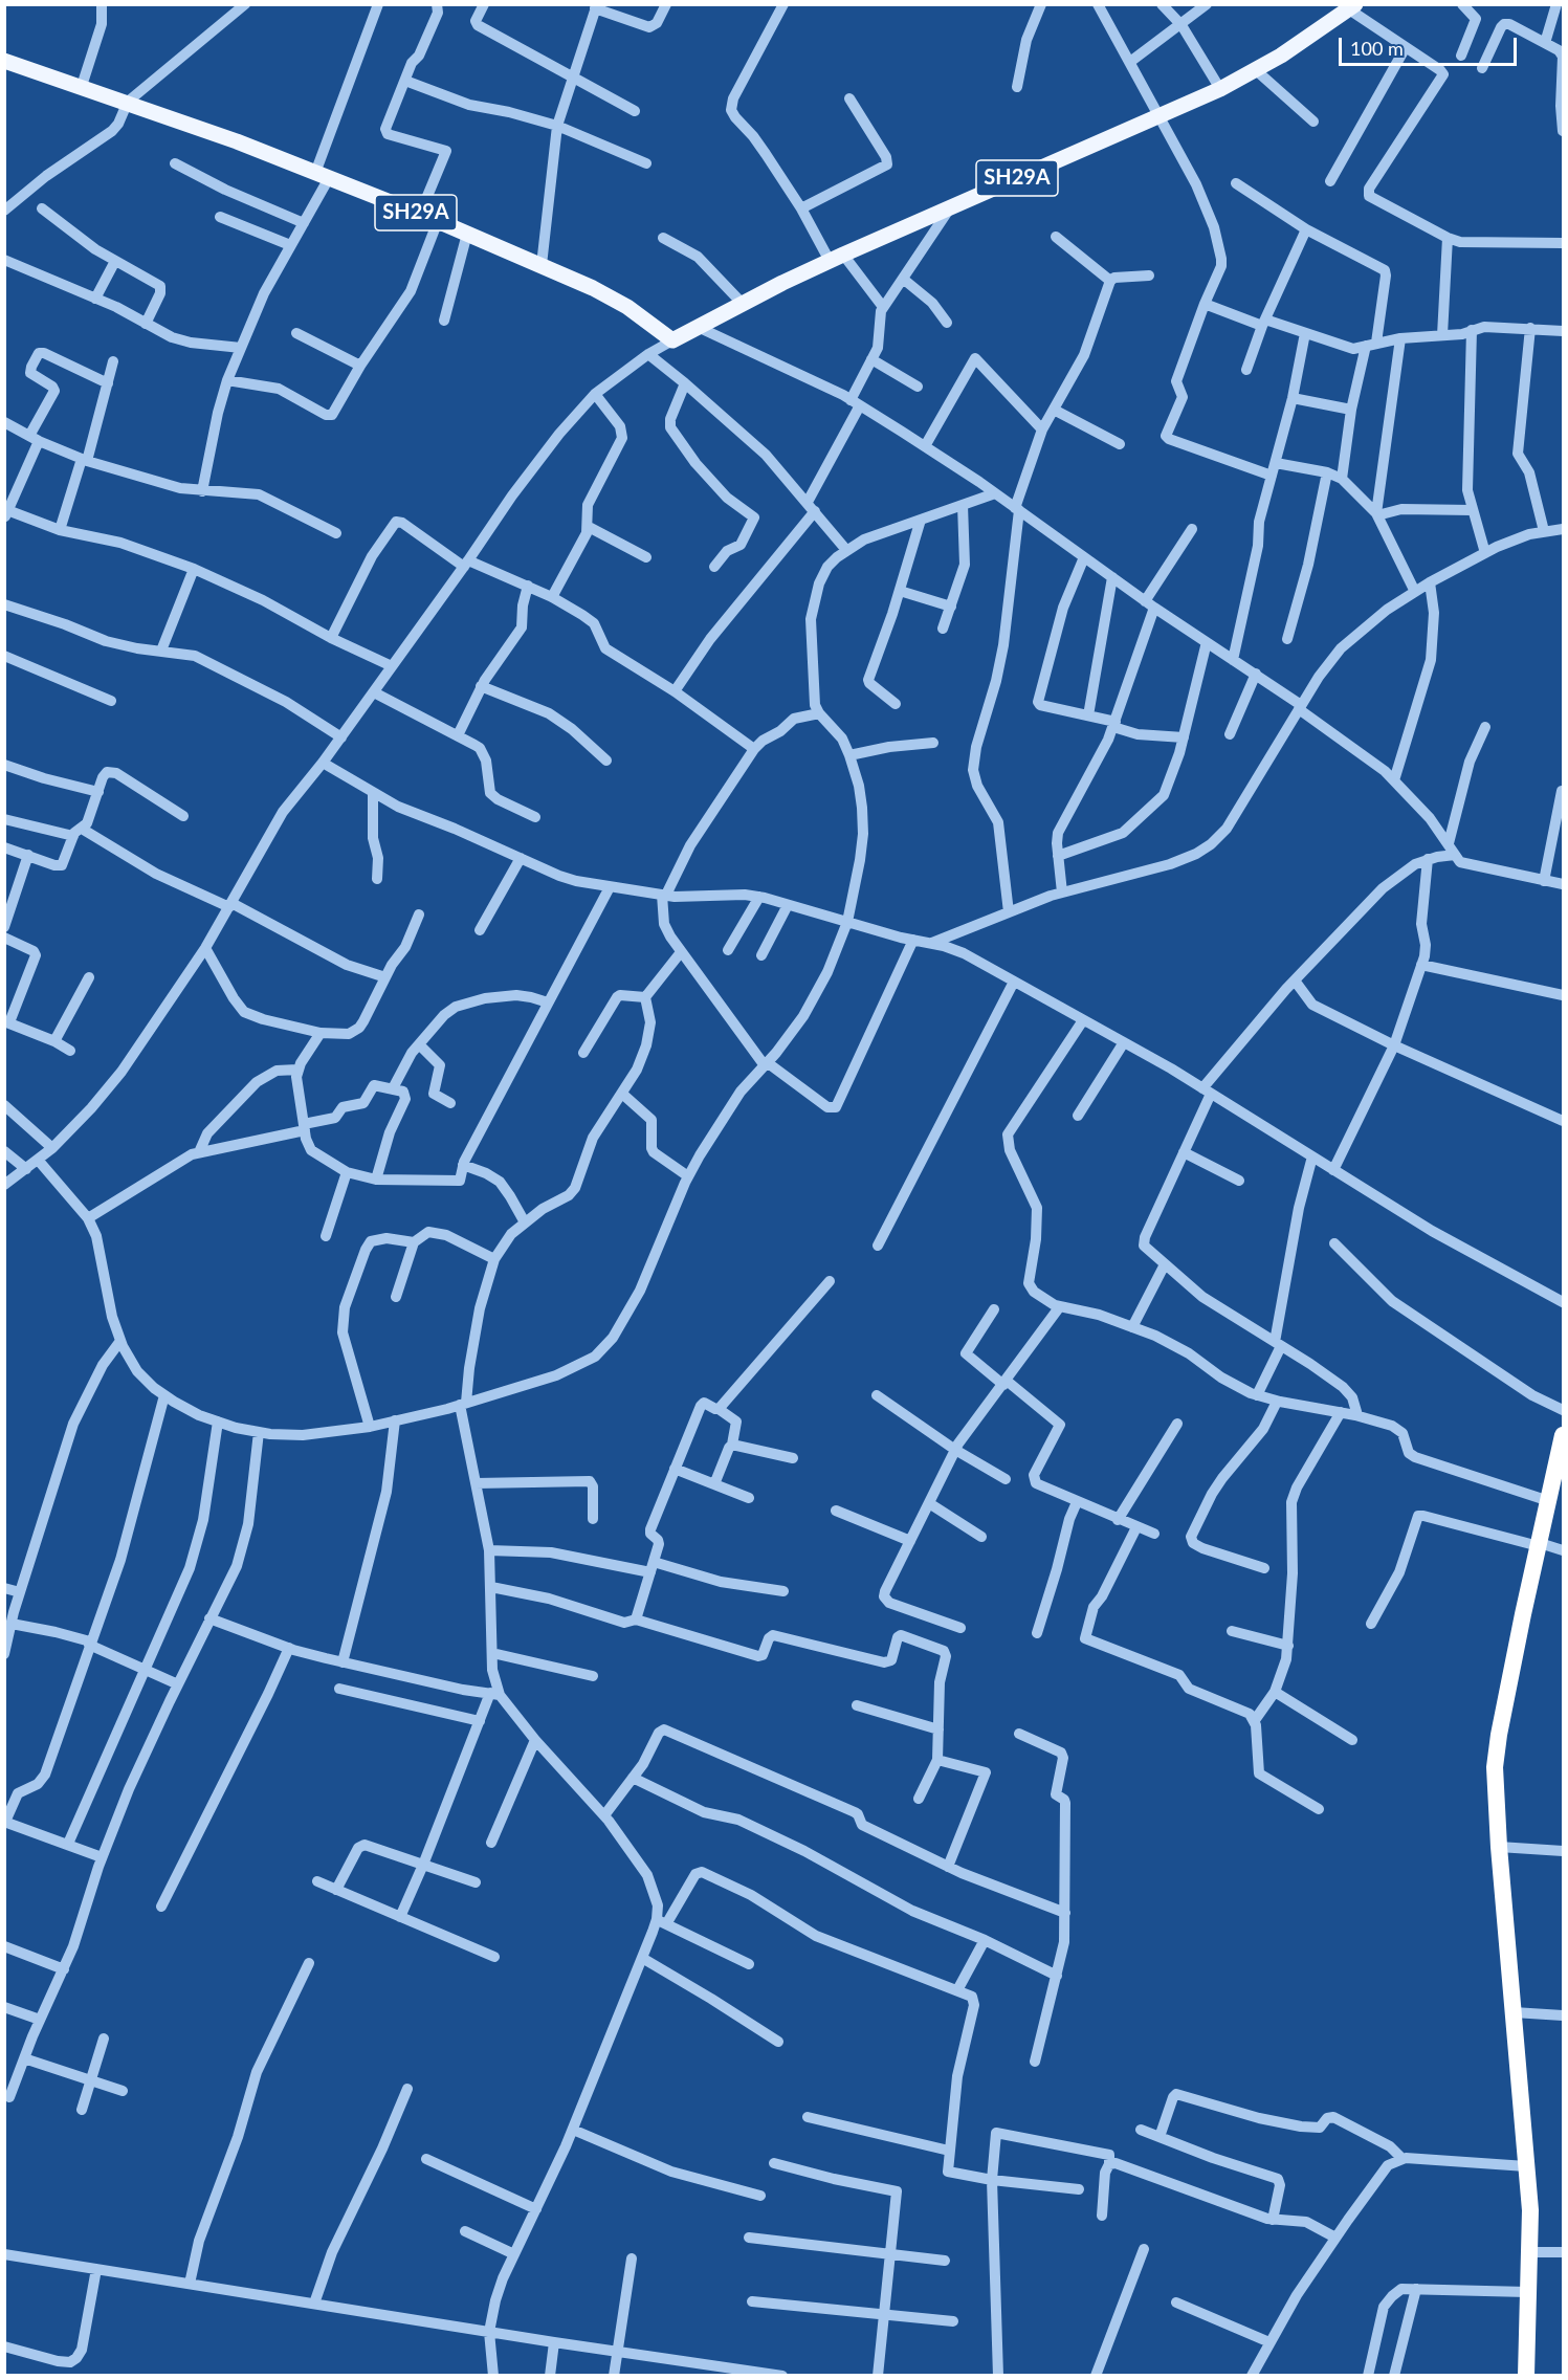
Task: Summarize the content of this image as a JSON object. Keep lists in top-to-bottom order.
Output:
{
  "streets": {
    "main road": ["SH29A"]
  },
  "scale_bar": "100 m"
}
